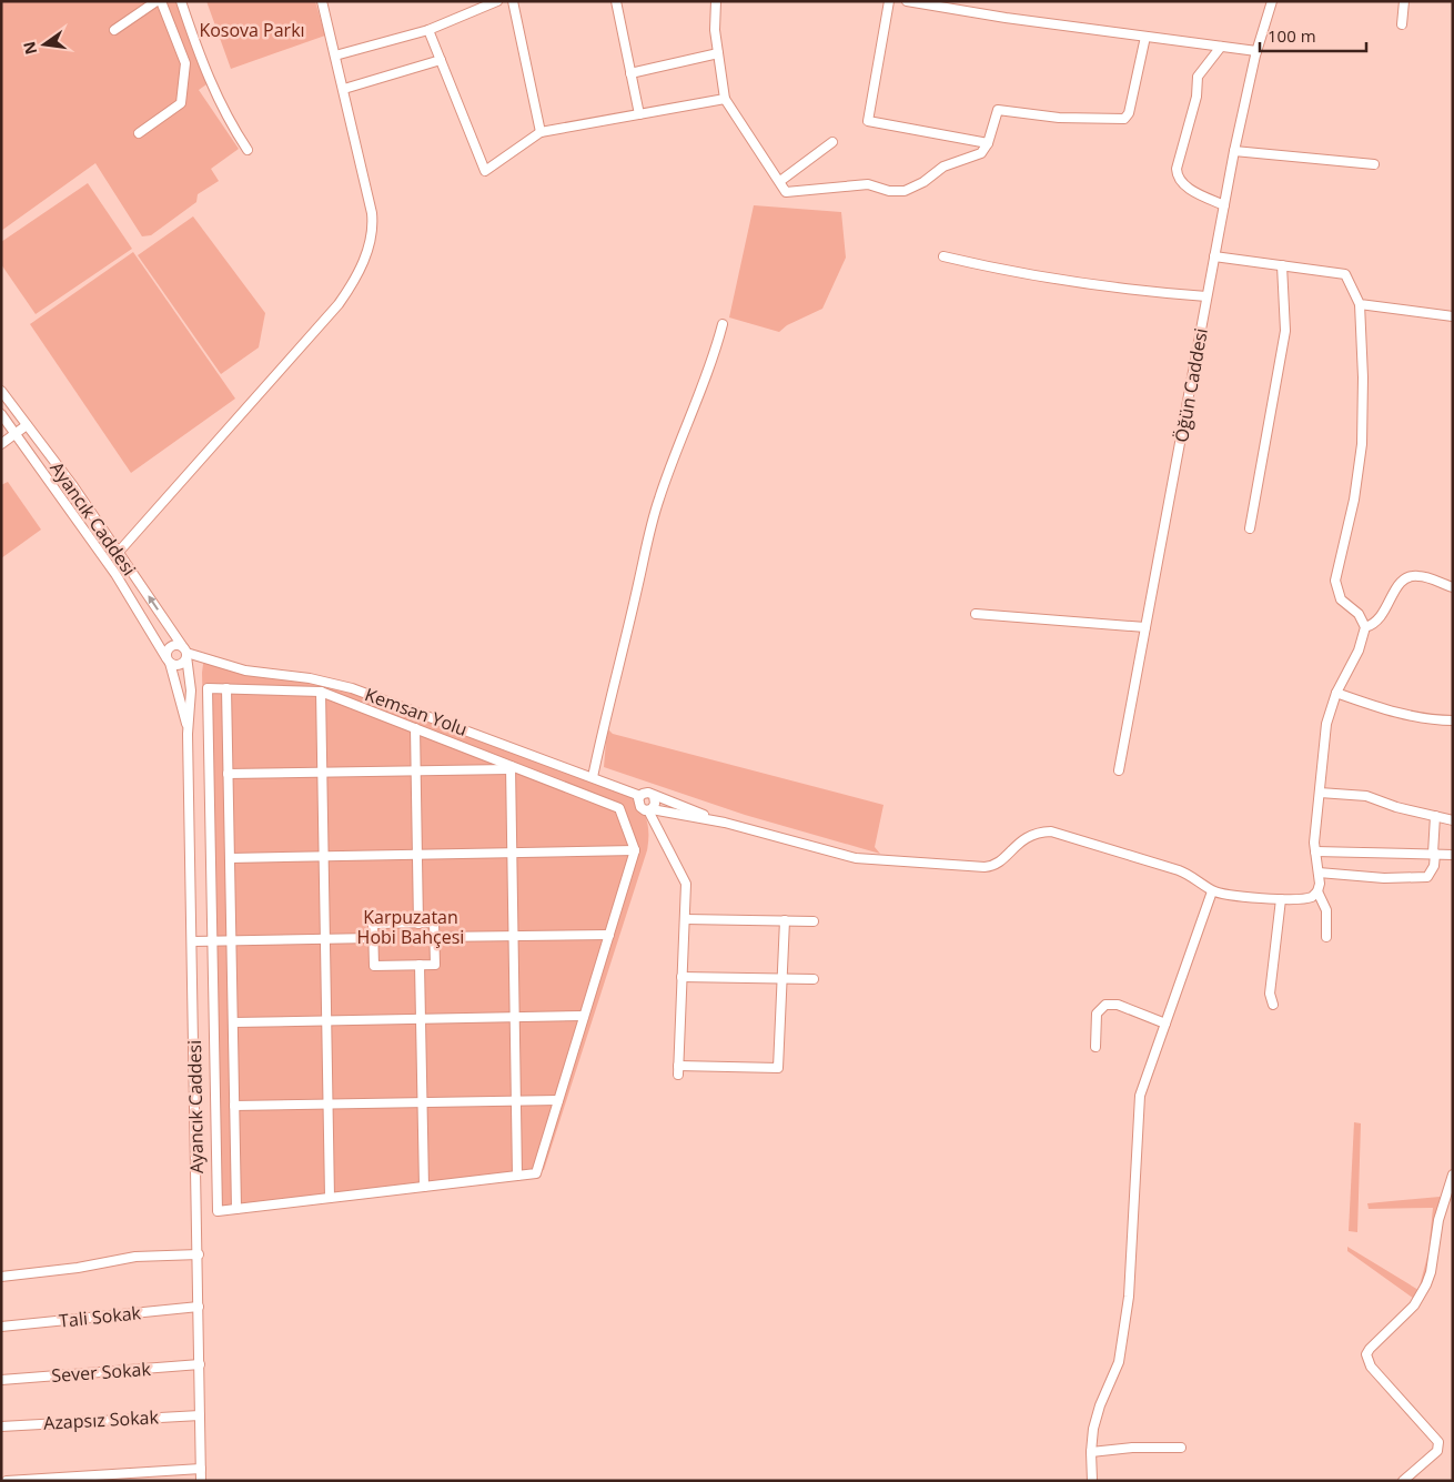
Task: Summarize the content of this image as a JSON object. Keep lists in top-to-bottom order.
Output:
{
  "streets": {
    "street": [
      "Öğün Caddesi",
      "Ayancık Caddesi",
      "Kemsan Yolu",
      "Tali Sokak",
      "Sever Sokak",
      "Azapsız Sokak"
    ]
  },
  "crossings": [
    ["Ayancık Caddesi", "Kemsan Yolu"],
    ["Ayancık Caddesi", "Tali Sokak"],
    ["Ayancık Caddesi", "Sever Sokak"],
    ["Ayancık Caddesi", "Azapsız Sokak"]
  ],
  "parks": ["Kosova Parkı", "Karpuzatan Hobi Bahçesi"],
  "scale_bar": "100 m",
  "north": "left"
}
